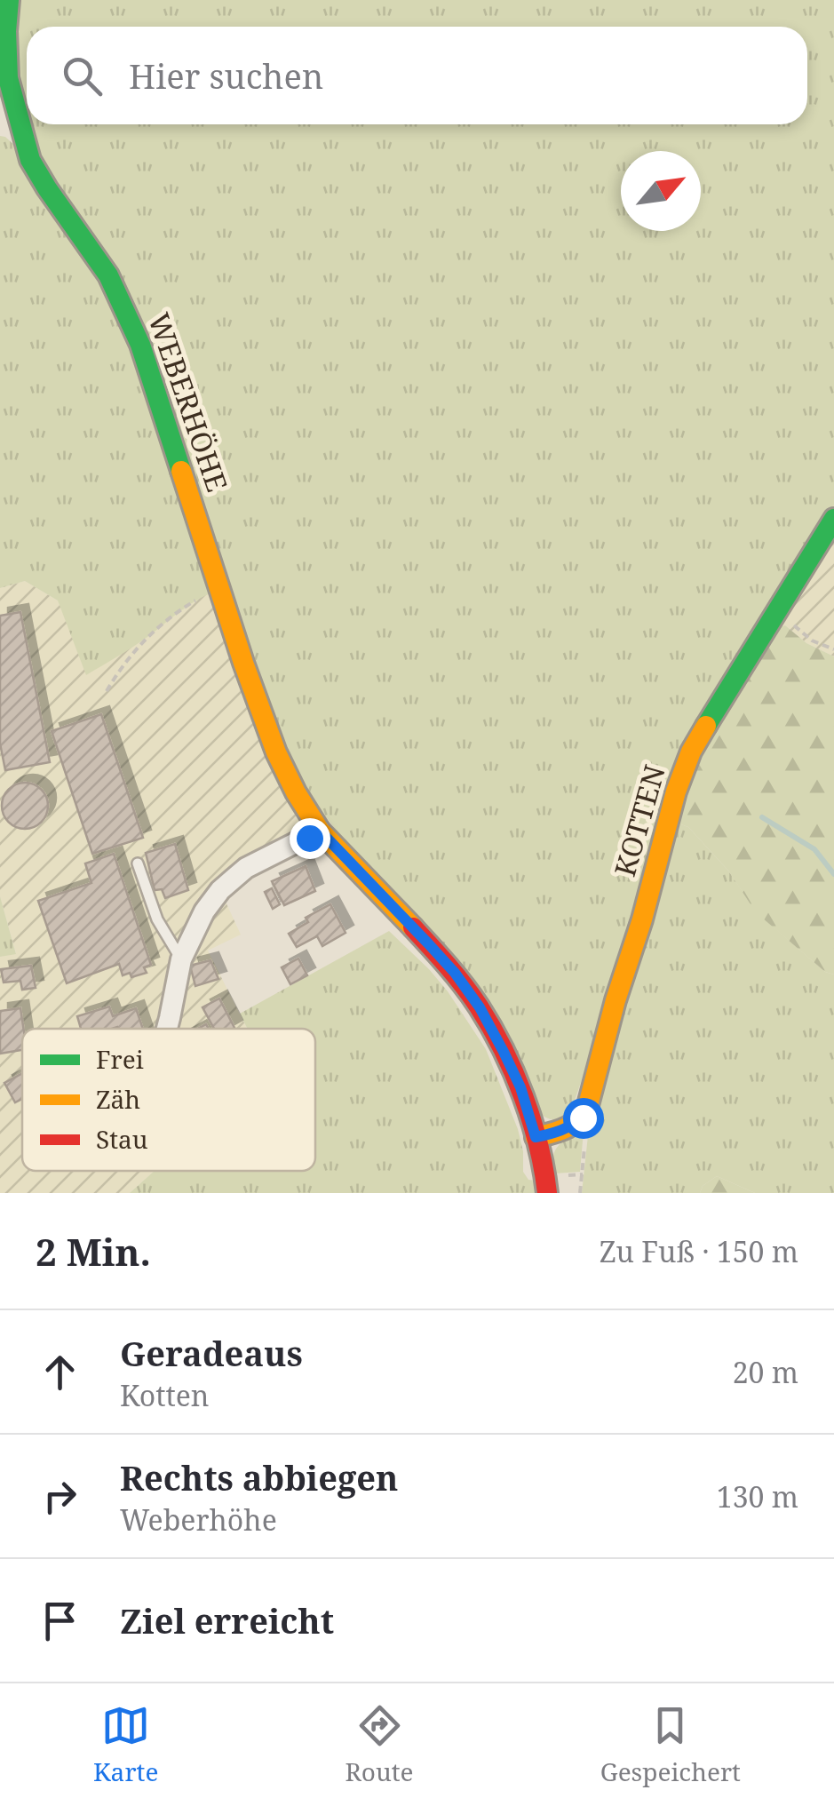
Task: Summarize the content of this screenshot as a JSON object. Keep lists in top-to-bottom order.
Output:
{
  "streets": {
    "street": ["WEBERHÖHE", "KOTTEN"]
  },
  "crossings": [
    ["WEBERHÖHE", "KOTTEN"]
  ],
  "legend": ["Frei", "Zäh", "Stau"],
  "north": "top right",
  "page": {
    "search": "Hier suchen",
    "heading": ["2 Min.", "Zu Fuß · 150 m"],
    "list": [
      ["Geradeaus", "Kotten", "20 m"],
      ["Rechts abbiegen", "Weberhöhe", "130 m"],
      "Ziel erreicht"
    ],
    "nav": ["Karte", "Route", "Gespeichert"]
  }
}
